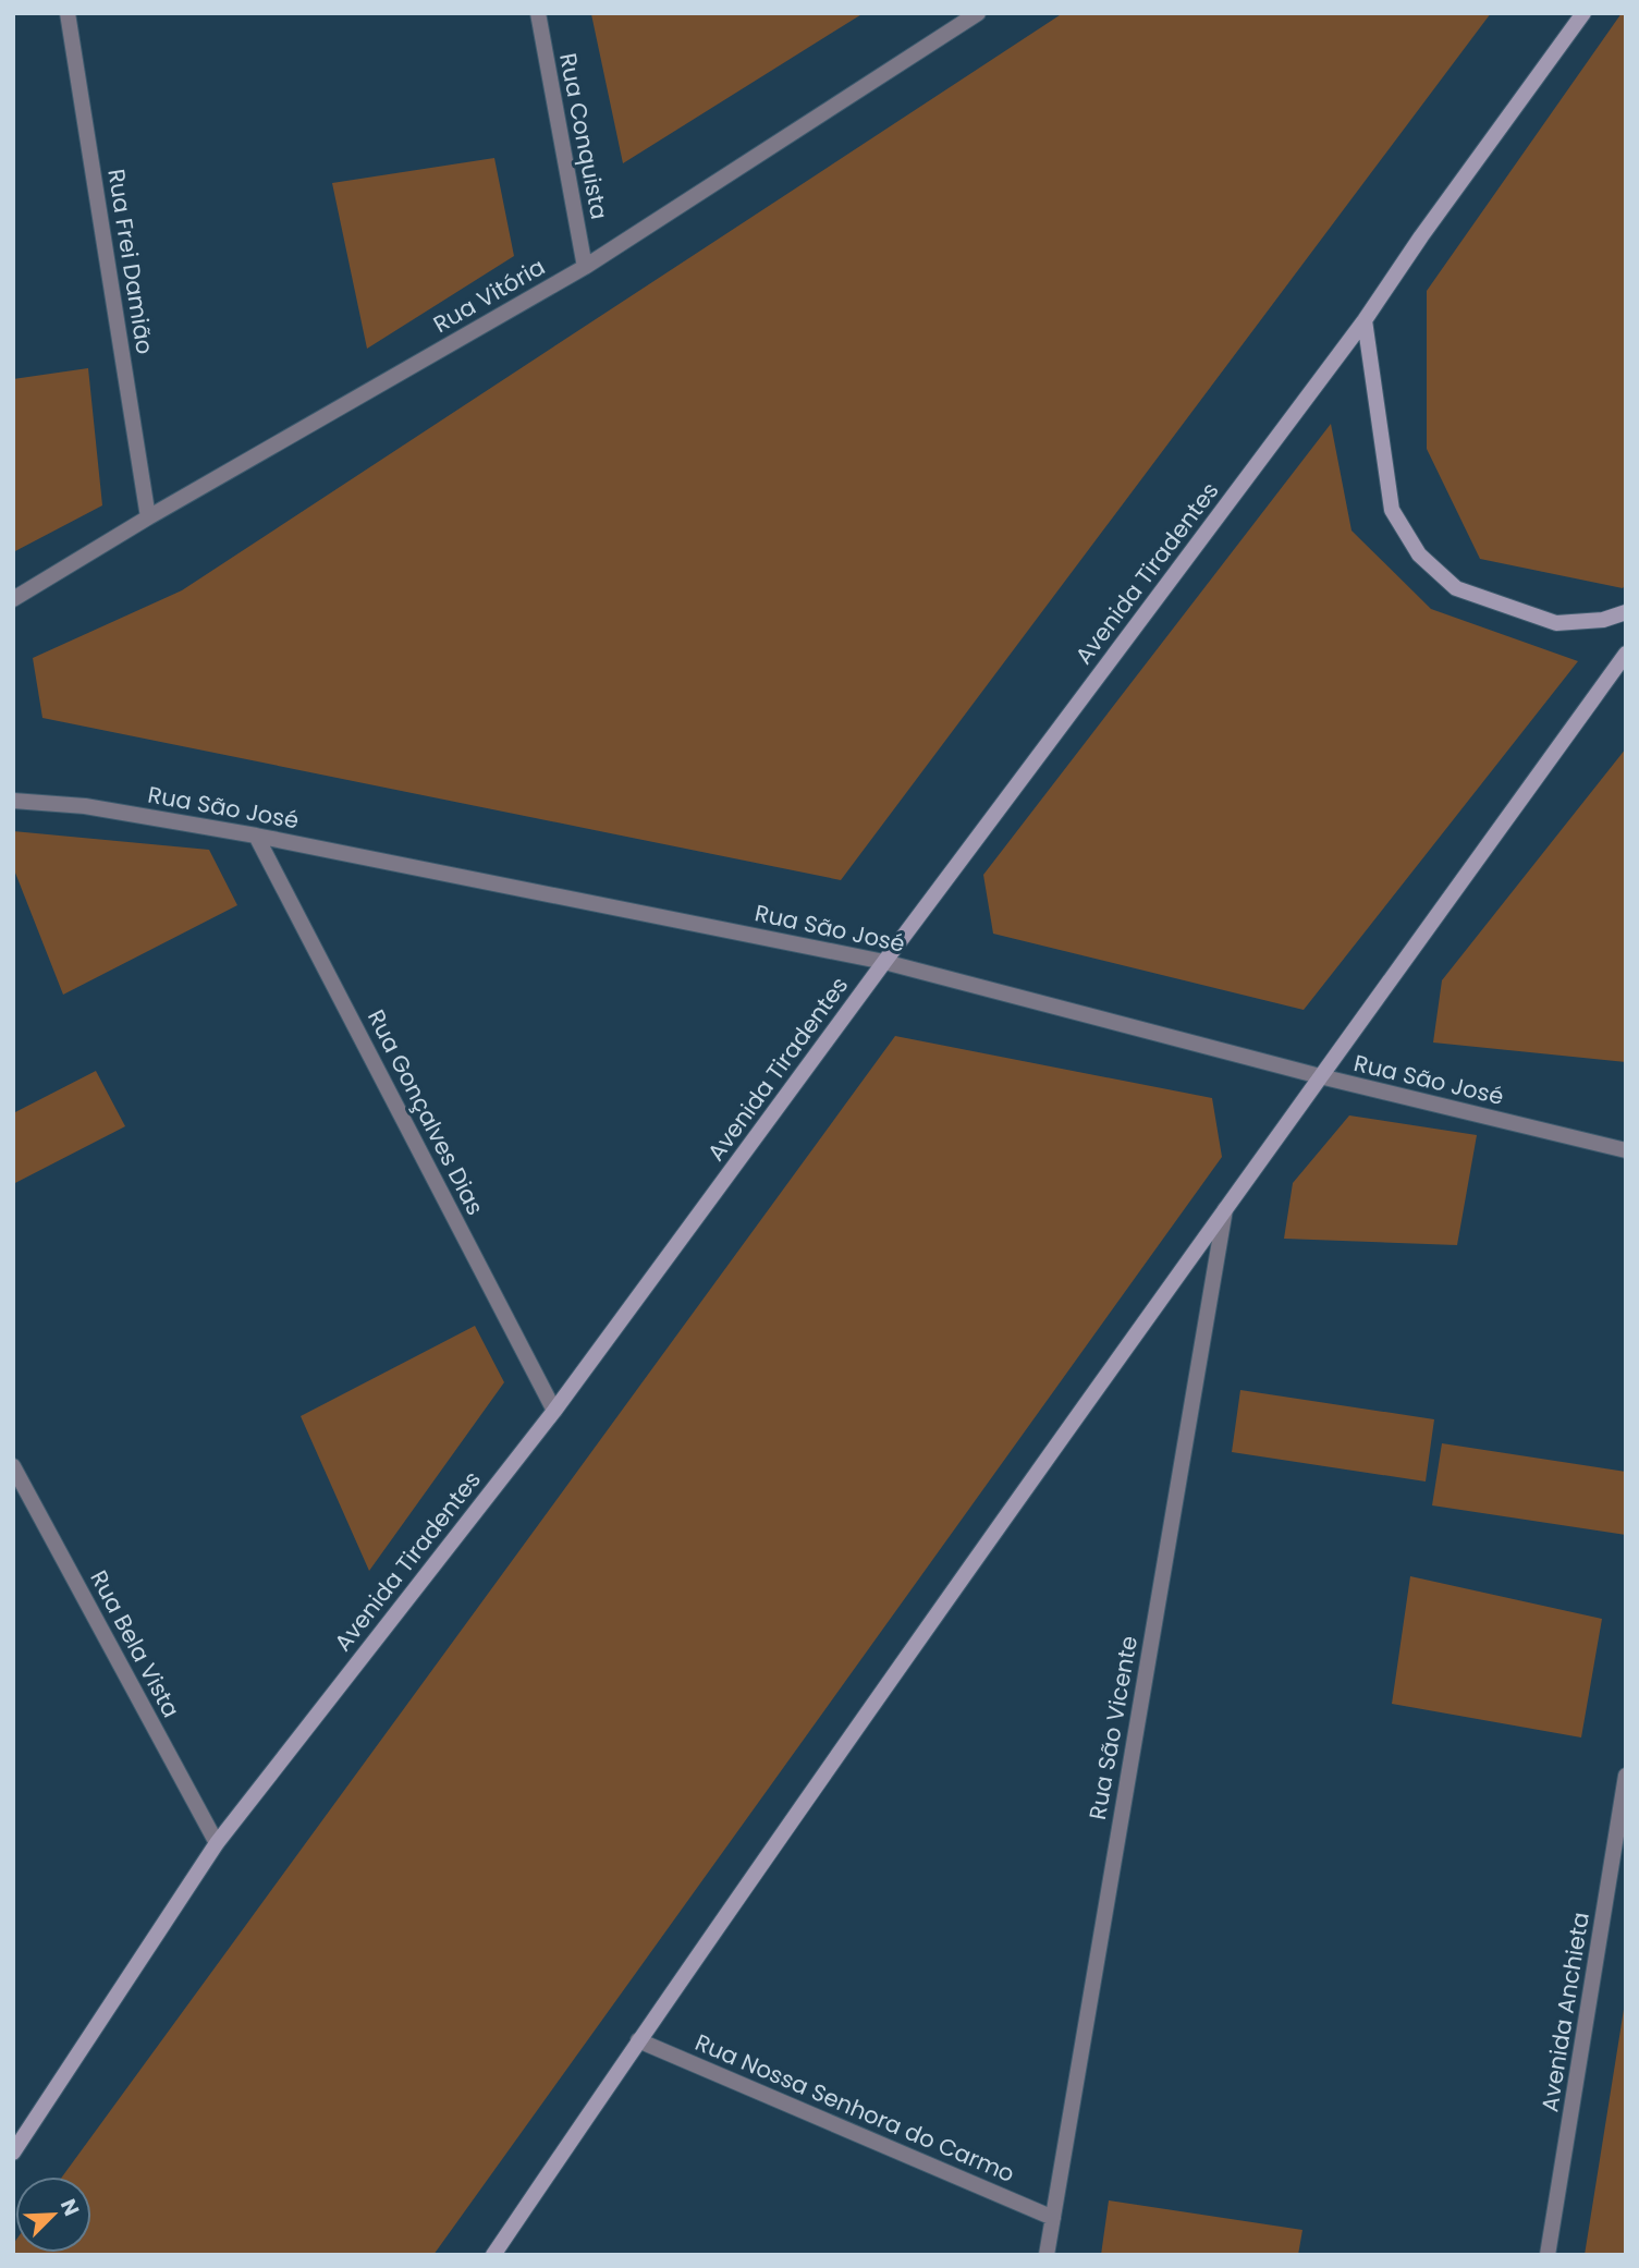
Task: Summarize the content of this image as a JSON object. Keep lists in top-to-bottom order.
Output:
{
  "streets": {
    "street": [
      "Rua Conquista",
      "Rua Frei Damião",
      "Rua Vitória",
      "Avenida Tiradentes",
      "Rua São José",
      "Rua Gonçalves Dias",
      "Rua Bela Vista",
      "Rua São Vicente",
      "Avenida Anchieta",
      "Rua Nossa Senhora do Carmo"
    ]
  },
  "crossings": [
    ["Rua Conquista", "Rua Vitória"],
    ["Rua Frei Damião", "Rua Vitória"],
    ["Avenida Tiradentes", "Rua São José"],
    ["Avenida Tiradentes", "Rua Gonçalves Dias"],
    ["Avenida Tiradentes", "Rua Bela Vista"],
    ["Rua São José", "Rua Gonçalves Dias"],
    ["Rua São Vicente", "Rua Nossa Senhora do Carmo"]
  ],
  "north": "top right"
}
